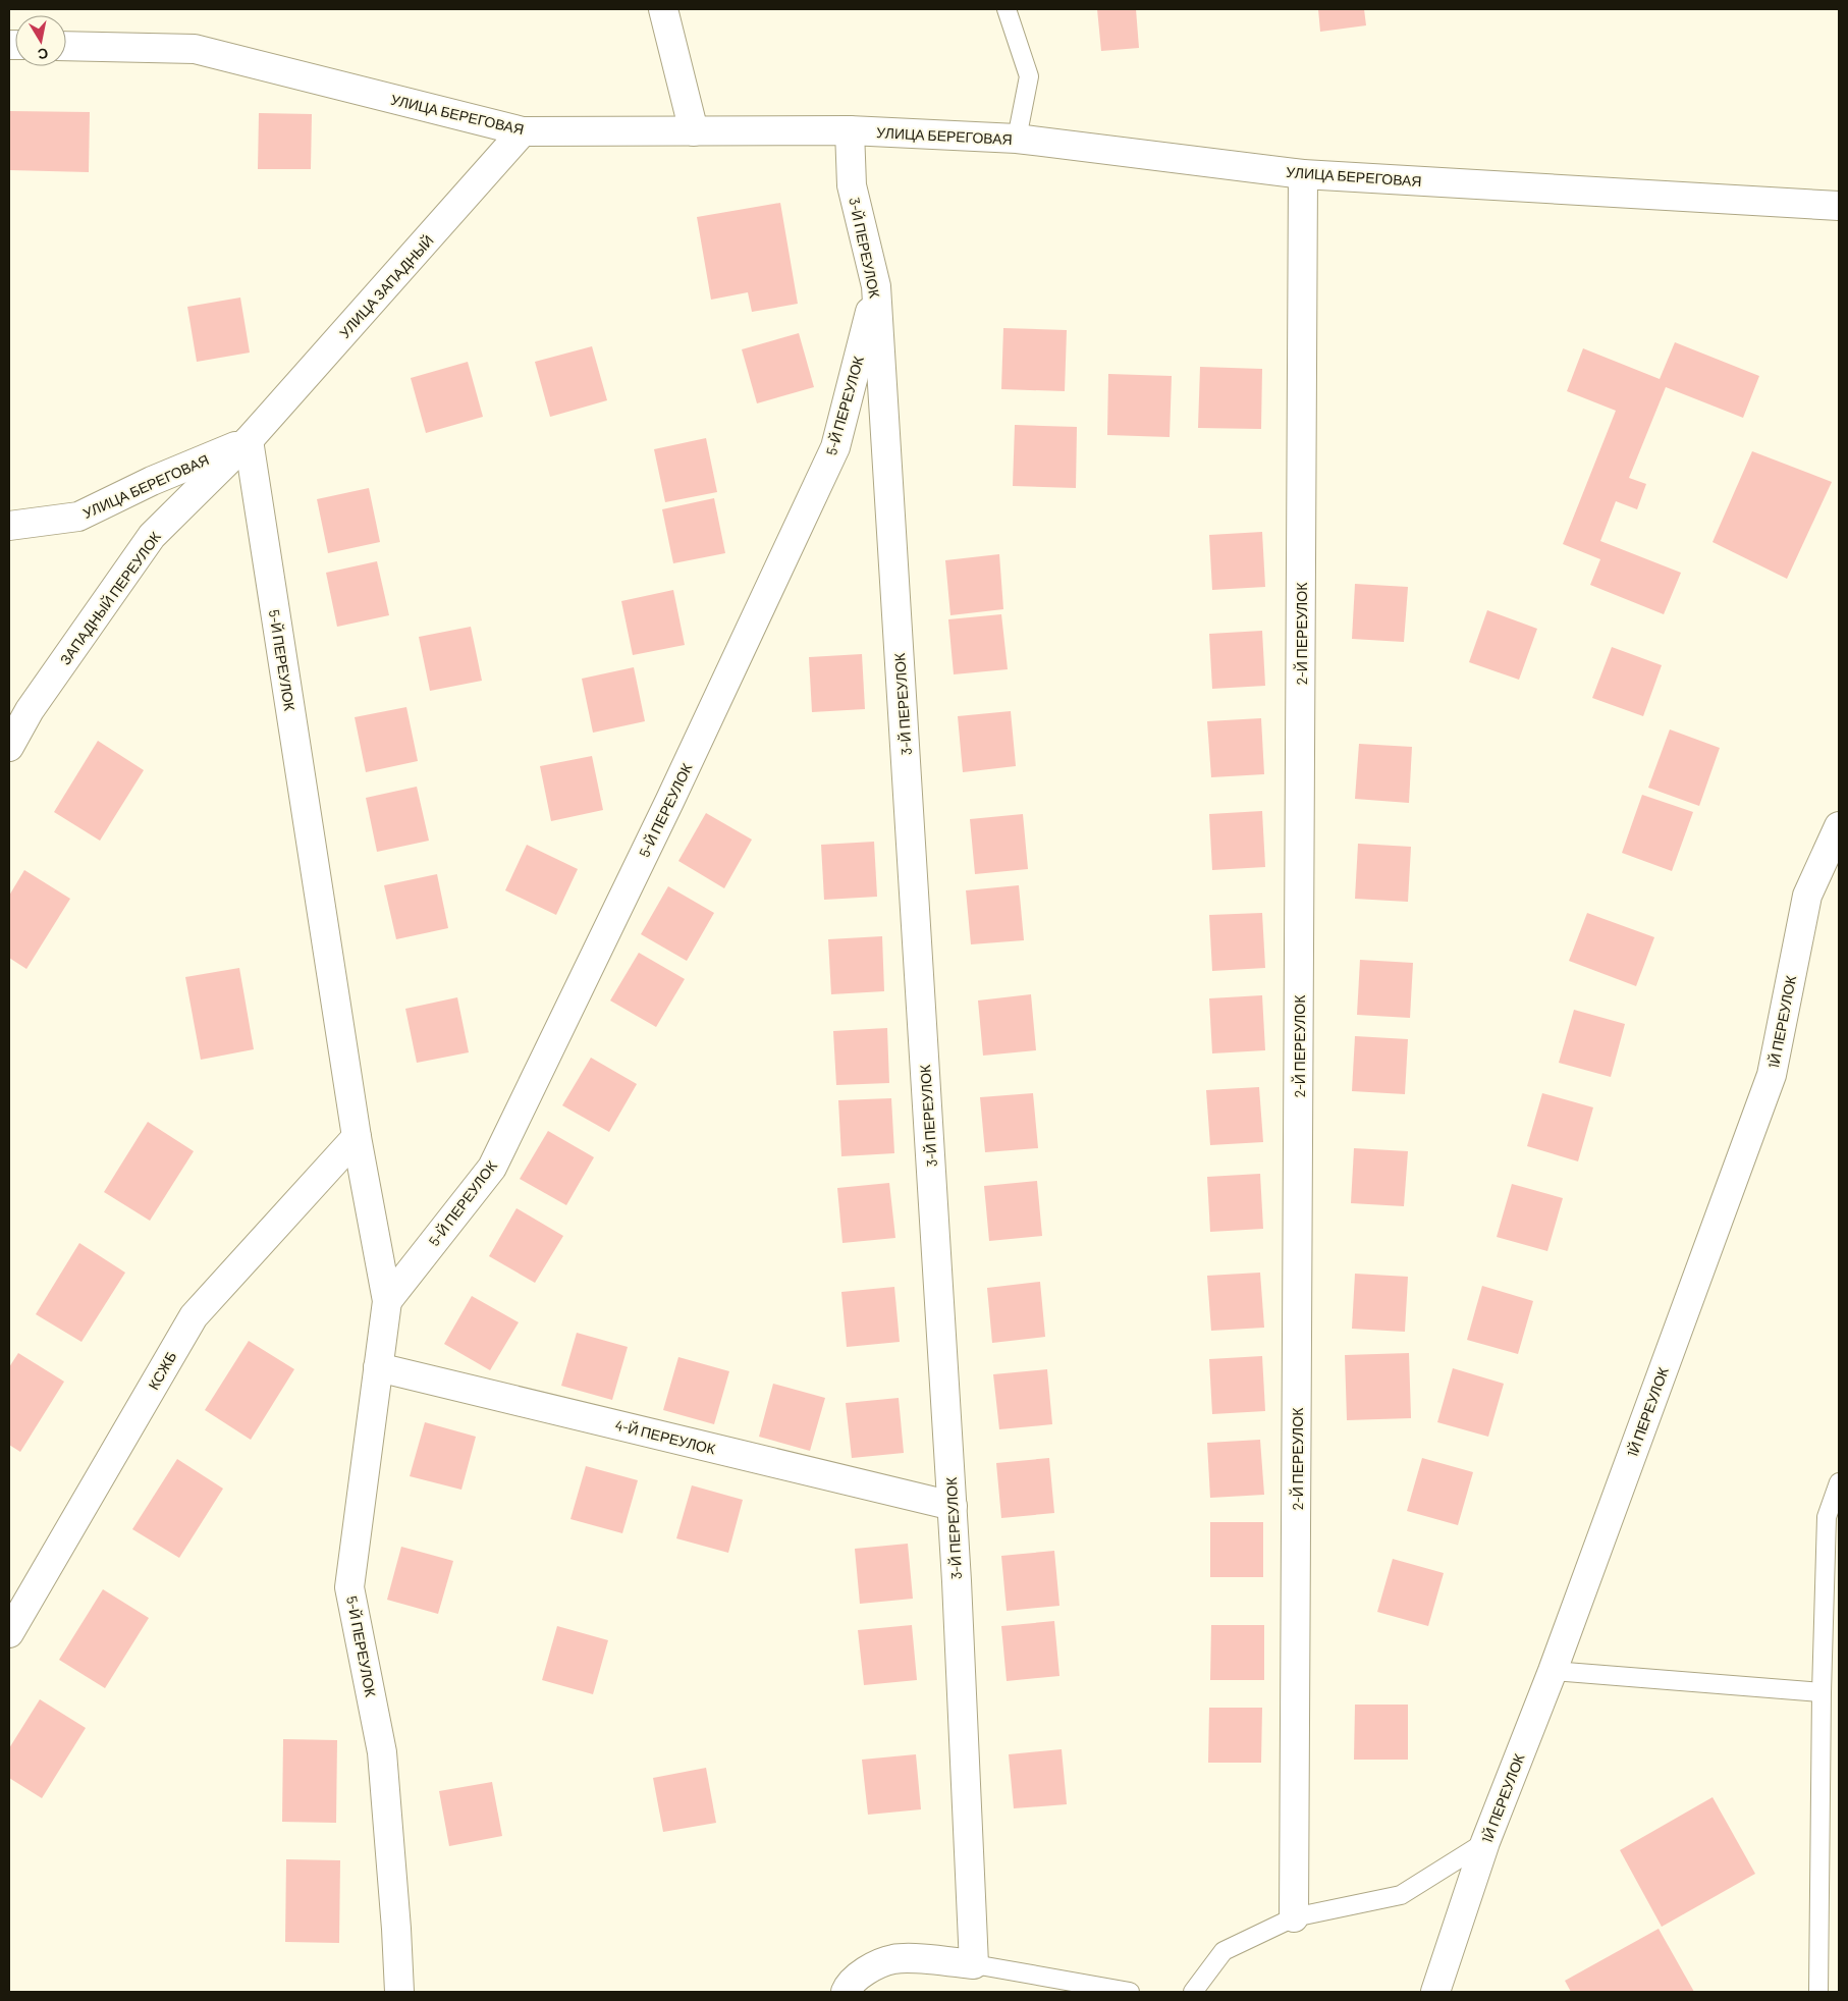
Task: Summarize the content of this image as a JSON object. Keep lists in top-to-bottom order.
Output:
{
  "streets": {
    "street": [
      "УЛИЦА БЕРЕГОВАЯ",
      "3-Й ПЕРЕУЛОК",
      "УЛИЦА ЗАПАДНЫЙ",
      "5-Й ПЕРЕУЛОК",
      "ЗАПАДНЫЙ ПЕРЕУЛОК",
      "2-Й ПЕРЕУЛОК",
      "1Й ПЕРЕУЛОК",
      "КСЖБ",
      "4-Й ПЕРЕУЛОК"
    ]
  },
  "crossings": [
    ["УЛИЦА БЕРЕГОВАЯ", "3-Й ПЕРЕУЛОК"],
    ["УЛИЦА БЕРЕГОВАЯ", "УЛИЦА ЗАПАДНЫЙ"],
    ["УЛИЦА БЕРЕГОВАЯ", "5-Й ПЕРЕУЛОК"],
    ["УЛИЦА БЕРЕГОВАЯ", "ЗАПАДНЫЙ ПЕРЕУЛОК"],
    ["УЛИЦА БЕРЕГОВАЯ", "2-Й ПЕРЕУЛОК"],
    ["3-Й ПЕРЕУЛОК", "5-Й ПЕРЕУЛОК"],
    ["3-Й ПЕРЕУЛОК", "4-Й ПЕРЕУЛОК"],
    ["УЛИЦА ЗАПАДНЫЙ", "5-Й ПЕРЕУЛОК"],
    ["УЛИЦА ЗАПАДНЫЙ", "ЗАПАДНЫЙ ПЕРЕУЛОК"],
    ["5-Й ПЕРЕУЛОК", "ЗАПАДНЫЙ ПЕРЕУЛОК"],
    ["5-Й ПЕРЕУЛОК", "КСЖБ"],
    ["5-Й ПЕРЕУЛОК", "4-Й ПЕРЕУЛОК"]
  ],
  "north": "bottom"
}
